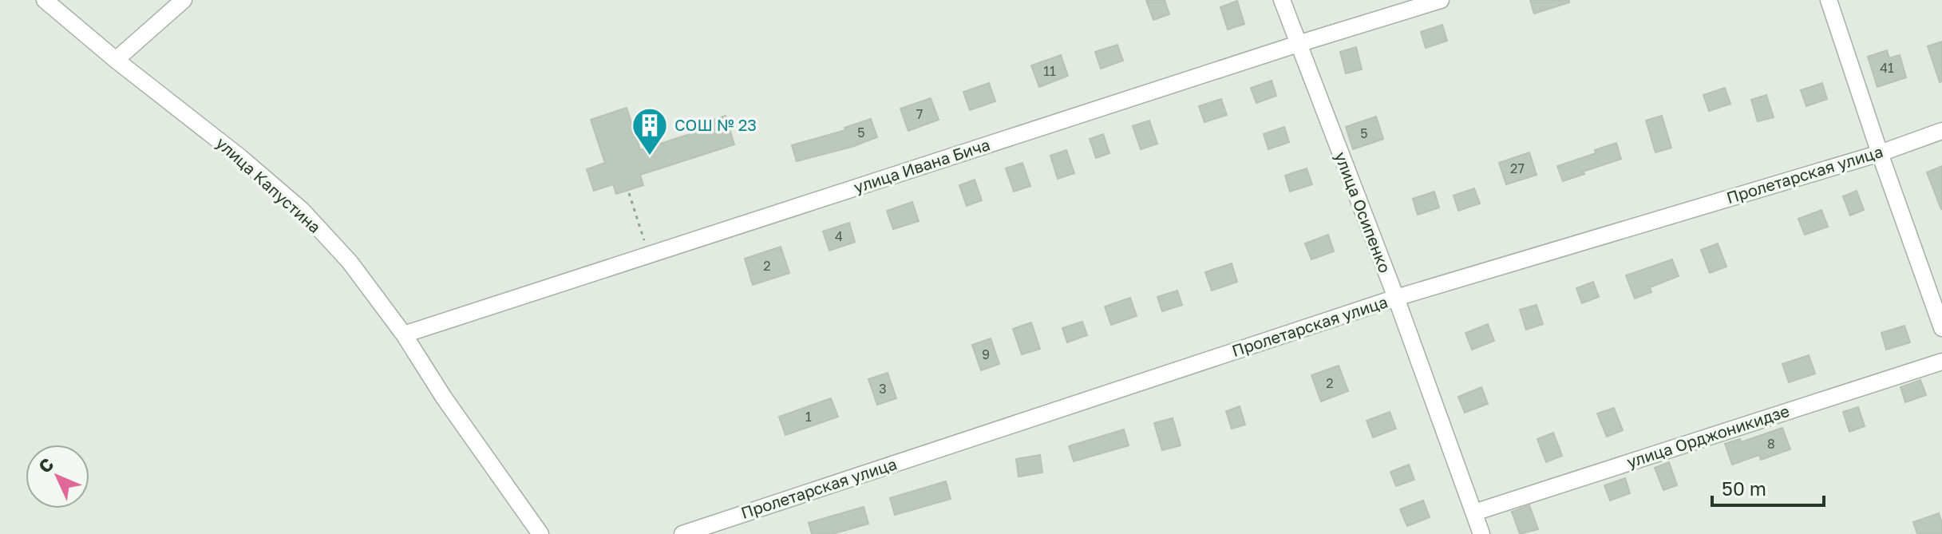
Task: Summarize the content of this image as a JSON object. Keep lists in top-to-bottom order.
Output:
{
  "streets": {
    "street": [
      "улица Ивана Бича",
      "Пролетарская улица",
      "улица Капустина",
      "улица Осипенко",
      "улица Орджоникидзе"
    ]
  },
  "crossings": [
    ["улица Ивана Бича", "улица Капустина"],
    ["улица Ивана Бича", "улица Осипенко"],
    ["Пролетарская улица", "улица Осипенко"],
    ["улица Осипенко", "улица Орджоникидзе"]
  ],
  "places": {
    "building": ["СОШ № 23"]
  },
  "house_numbers": [
    "41",
    "11",
    "7",
    "5",
    "5",
    "27",
    "4",
    "2",
    "9",
    "2",
    "3",
    "1",
    "8"
  ],
  "scale_bar": "50 m",
  "north": "top left"
}
